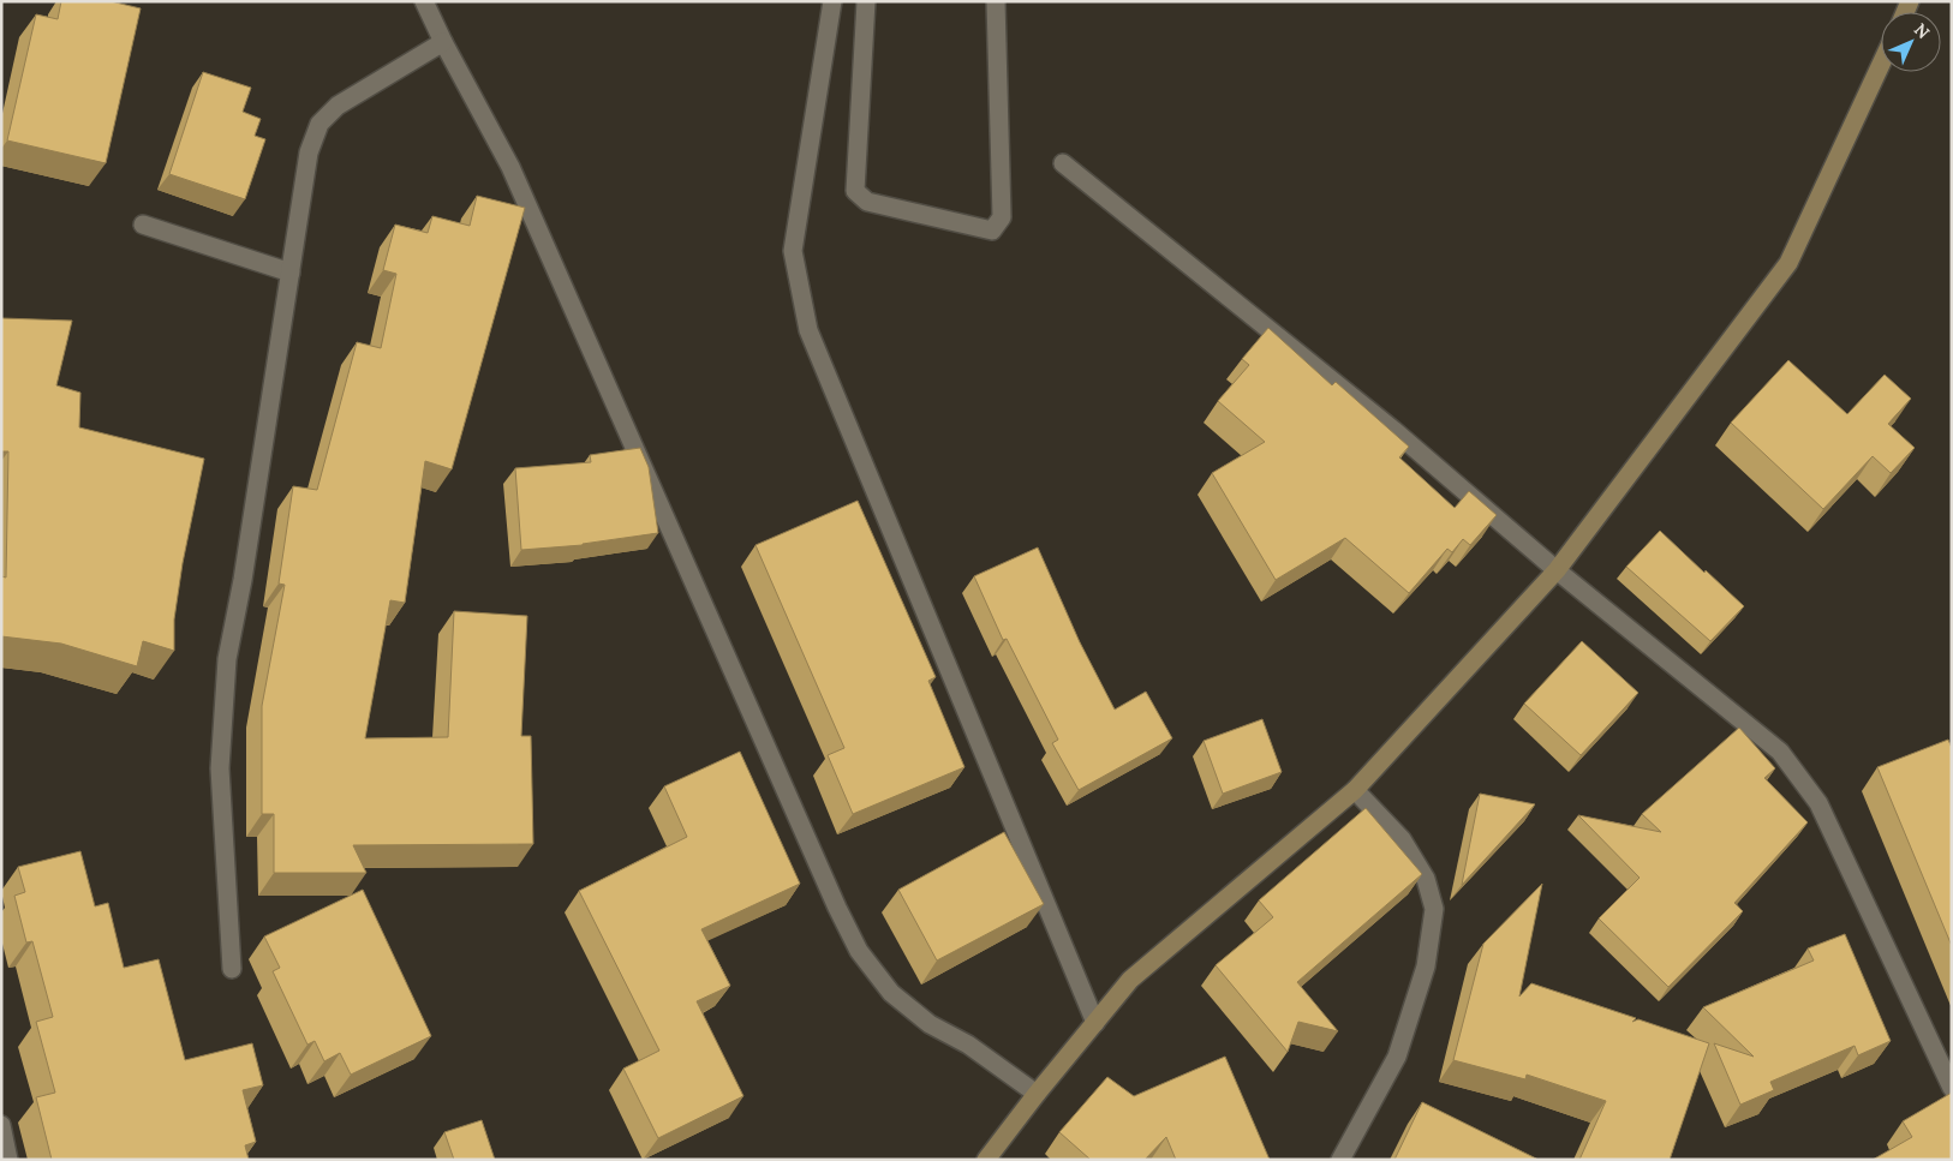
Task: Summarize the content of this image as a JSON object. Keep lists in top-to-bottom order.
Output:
{
  "north": "top right"
}
